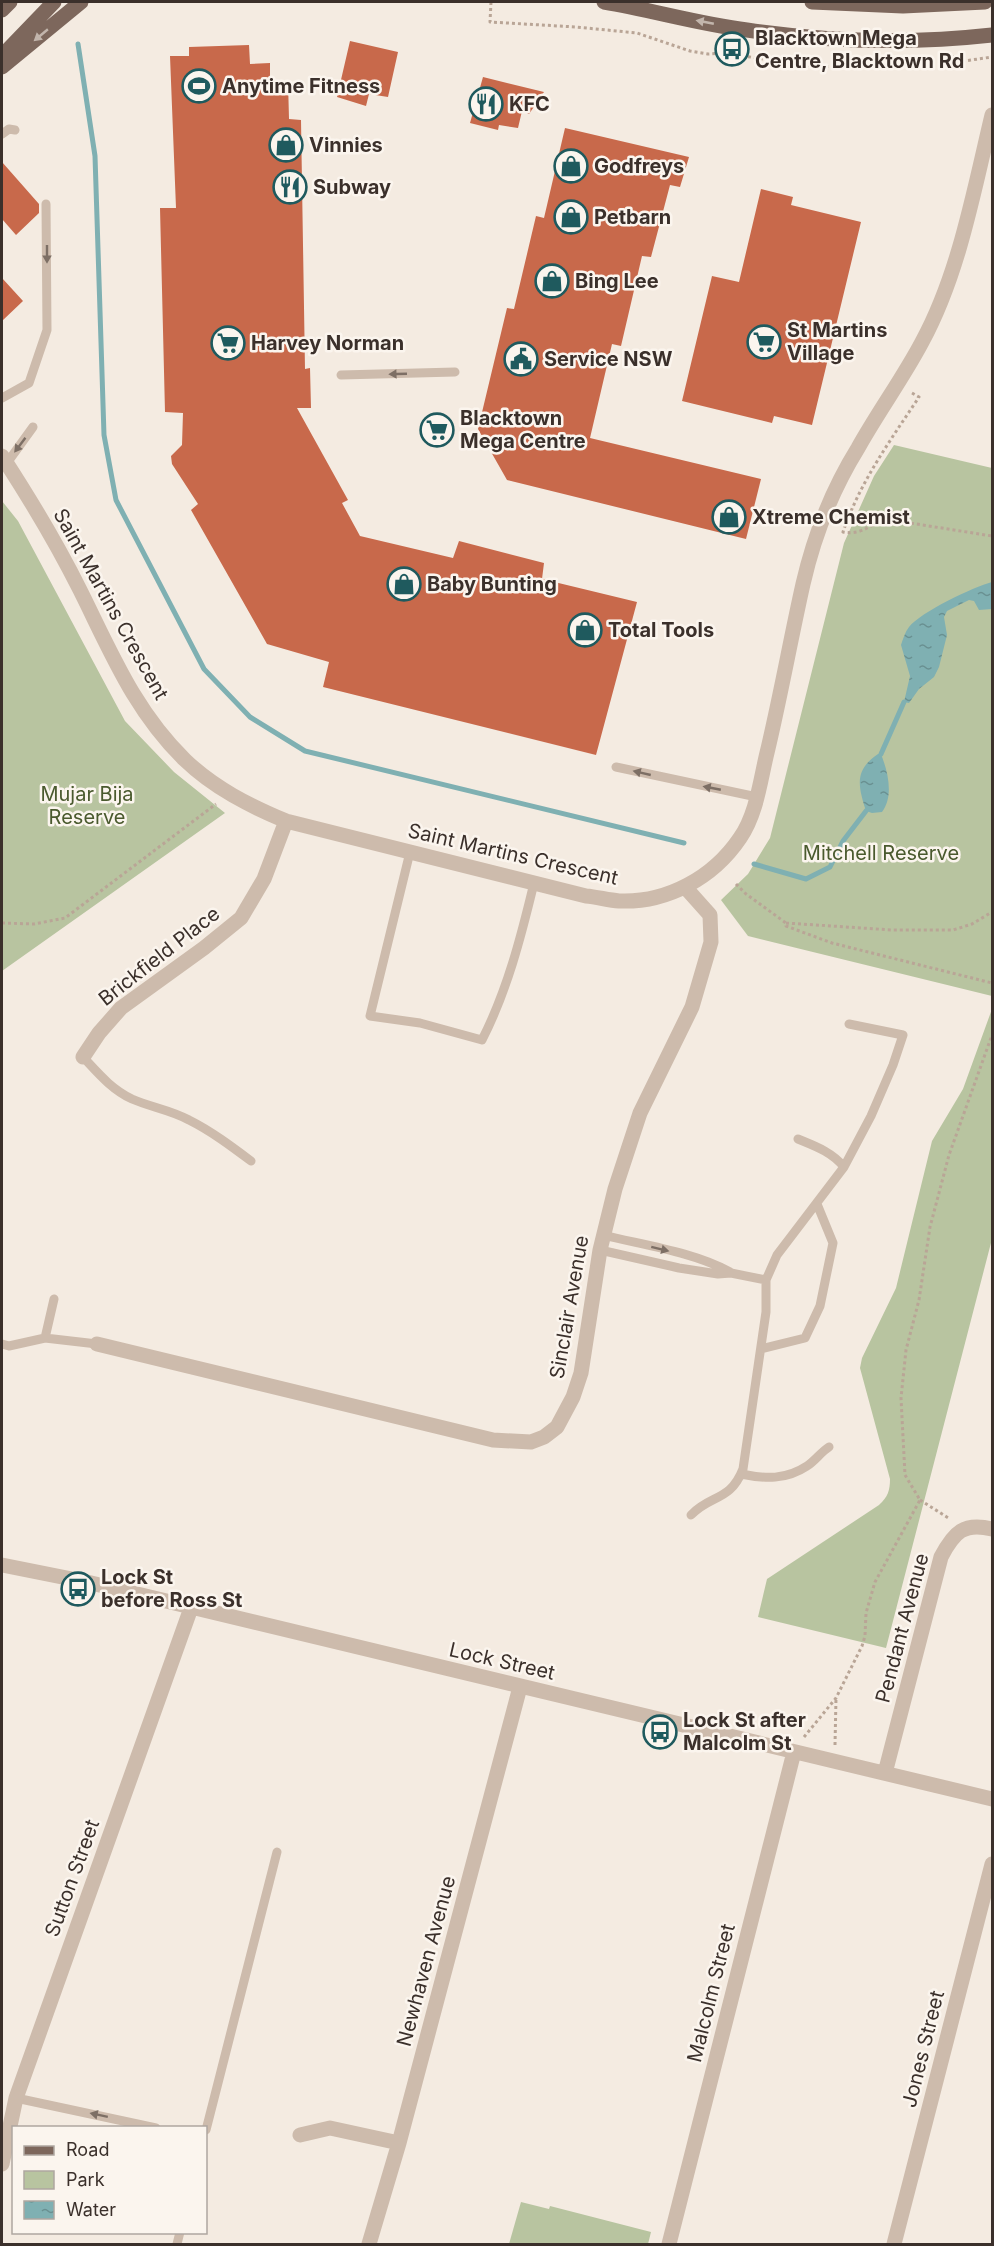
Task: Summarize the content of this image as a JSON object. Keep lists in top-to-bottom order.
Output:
{
  "streets": {
    "street": [
      "Saint Martins Crescent",
      "Brickfield Place",
      "Sinclair Avenue",
      "Pendant Avenue",
      "Lock Street",
      "Sutton Street",
      "Newhaven Avenue",
      "Malcolm Street",
      "Jones Street"
    ]
  },
  "crossings": [
    ["Saint Martins Crescent", "Brickfield Place"],
    ["Saint Martins Crescent", "Sinclair Avenue"],
    ["Pendant Avenue", "Lock Street"],
    ["Lock Street", "Sutton Street"],
    ["Lock Street", "Newhaven Avenue"],
    ["Lock Street", "Malcolm Street"]
  ],
  "parks": ["Mujar Bija Reserve", "Mitchell Reserve"],
  "places": {
    "bus stop": ["Blacktown Mega Centre, Blacktown Rd", "Lock St before Ross St", "Lock St after Malcolm St"],
    "sports": ["Anytime Fitness"],
    "restaurant": ["KFC", "Subway"],
    "shop": [
      "Vinnies",
      "Godfreys",
      "Petbarn",
      "Bing Lee",
      "Xtreme Chemist",
      "Baby Bunting",
      "Total Tools"
    ],
    "supermarket": ["St Martins Village", "Harvey Norman", "Blacktown Mega Centre"],
    "public building": ["Service NSW"]
  },
  "legend": ["Road", "Park", "Water"]
}
